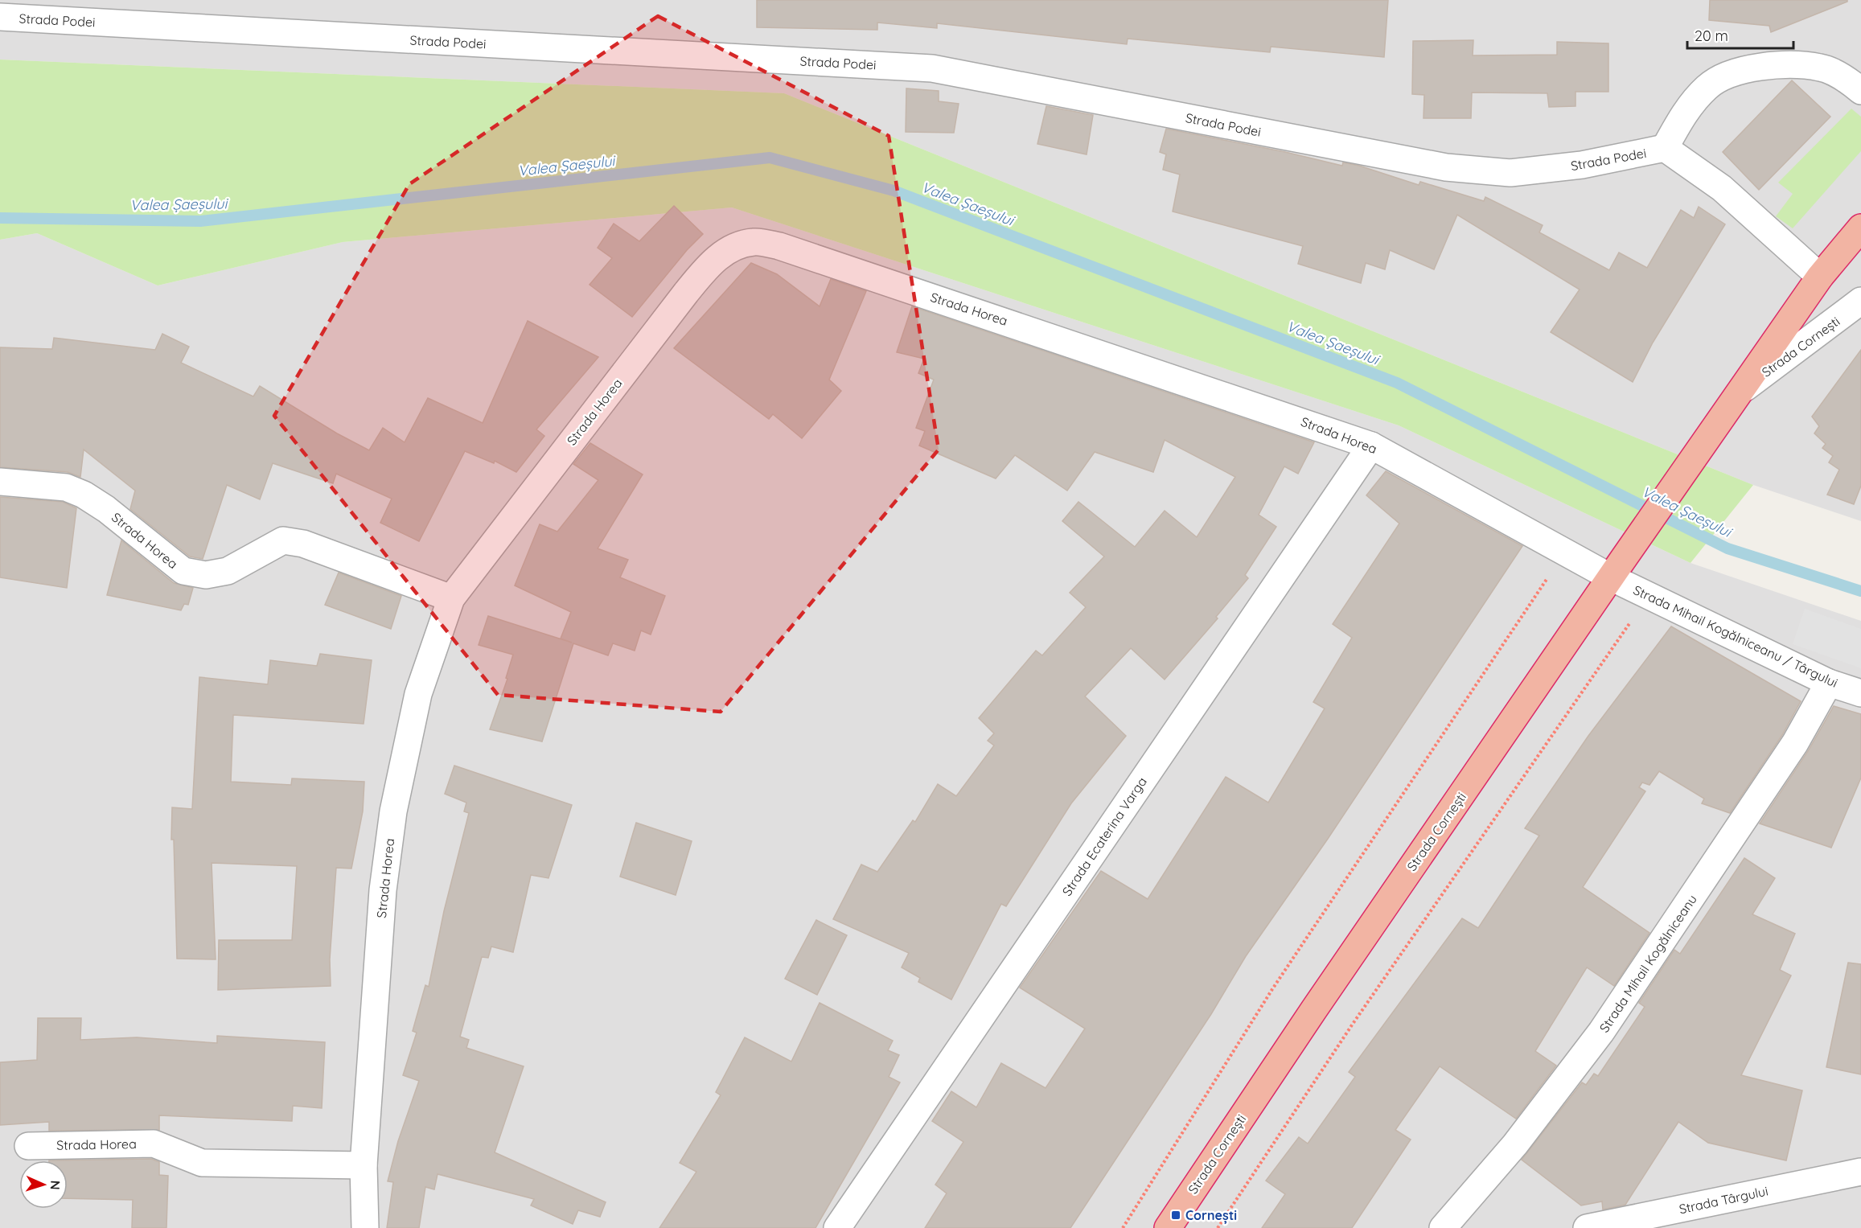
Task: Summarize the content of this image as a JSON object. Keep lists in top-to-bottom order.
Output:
{
  "streets": {
    "highway": ["Strada Cornești"],
    "street": [
      "Strada Podei",
      "Strada Horea",
      "Strada Mihail Kogălniceanu / Târgului",
      "Strada Ecaterina Varga",
      "Strada Mihail Kogălniceanu",
      "Strada Târgului"
    ]
  },
  "crossings": [
    ["Strada Podei", "Strada Cornești"],
    ["Strada Horea", "Strada Cornești"],
    ["Strada Horea", "Strada Mihail Kogălniceanu / Târgului"],
    ["Strada Horea", "Strada Ecaterina Varga"],
    ["Strada Cornești", "Strada Mihail Kogălniceanu / Târgului"],
    ["Strada Mihail Kogălniceanu / Târgului", "Strada Mihail Kogălniceanu"]
  ],
  "water": ["Valea Șaeșului"],
  "places": {
    "transit": ["Cornești"]
  },
  "scale_bar": "20 m",
  "north": "right"
}
